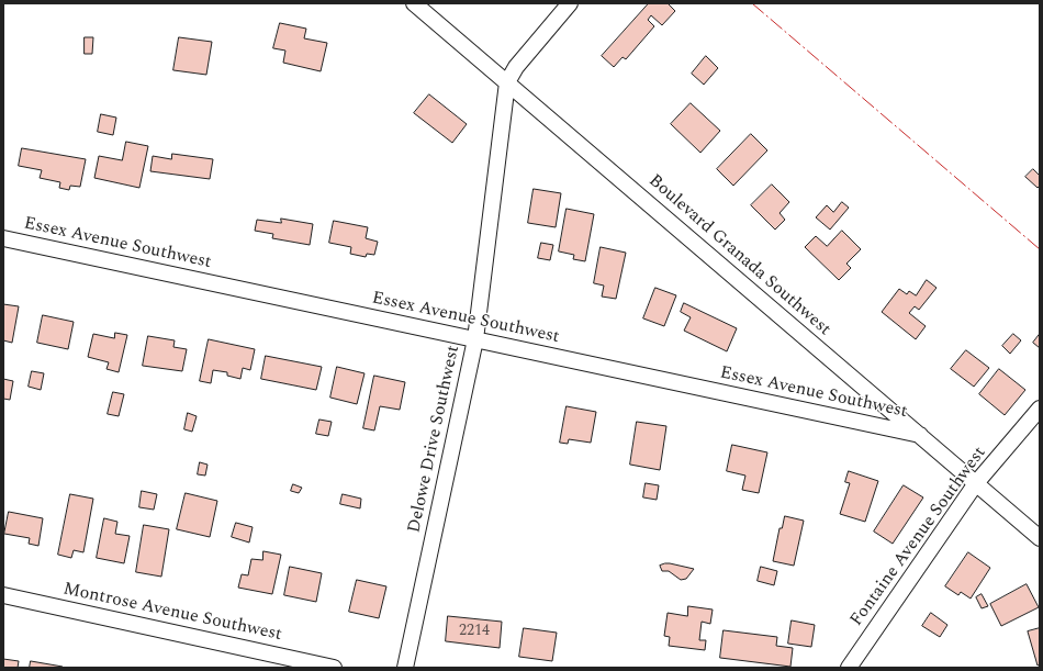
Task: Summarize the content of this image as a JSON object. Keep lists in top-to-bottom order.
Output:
{
  "streets": {
    "street": [
      "Essex Avenue Southwest",
      "Boulevard Granada Southwest",
      "Delowe Drive Southwest",
      "Fontaine Avenue Southwest",
      "Montrose Avenue Southwest"
    ]
  },
  "crossings": [
    ["Essex Avenue Southwest", "Boulevard Granada Southwest"],
    ["Essex Avenue Southwest", "Delowe Drive Southwest"],
    ["Boulevard Granada Southwest", "Delowe Drive Southwest"],
    ["Boulevard Granada Southwest", "Fontaine Avenue Southwest"]
  ],
  "house_numbers": ["2214"]
}
